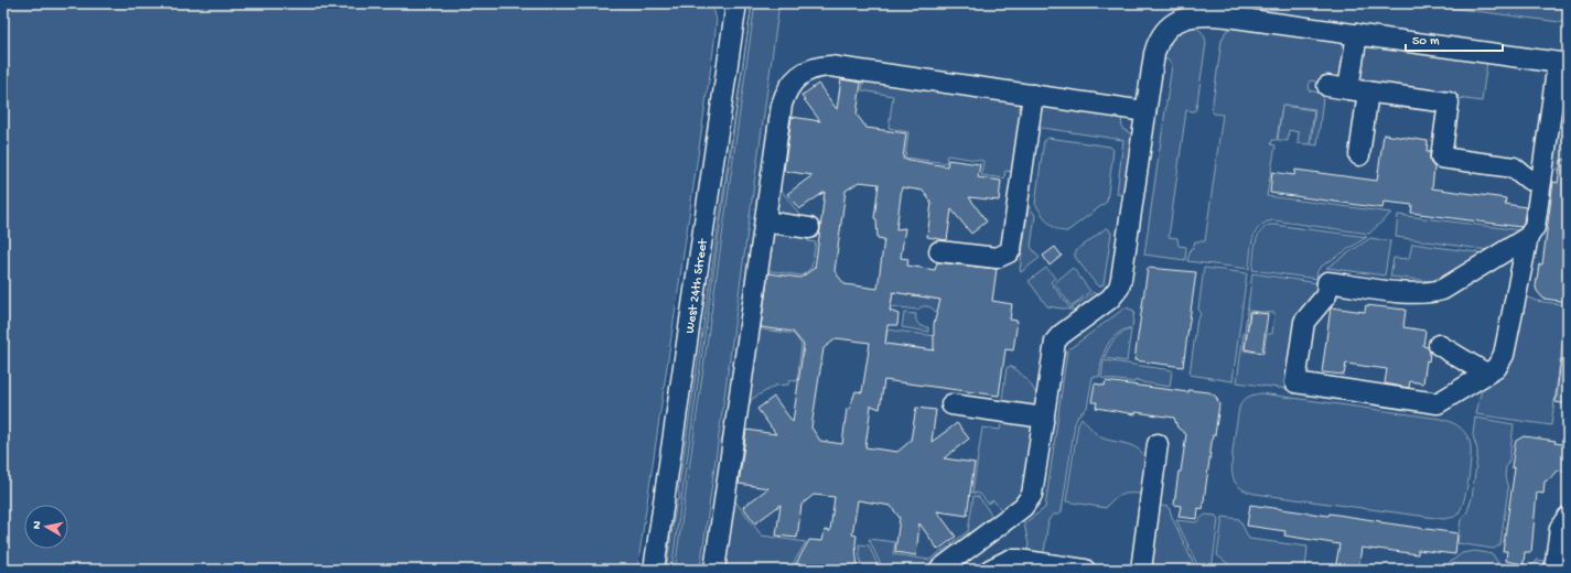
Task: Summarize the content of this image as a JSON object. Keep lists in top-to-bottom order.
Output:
{
  "streets": {
    "street": ["West 24th Street"]
  },
  "scale_bar": "50 m",
  "north": "left"
}
